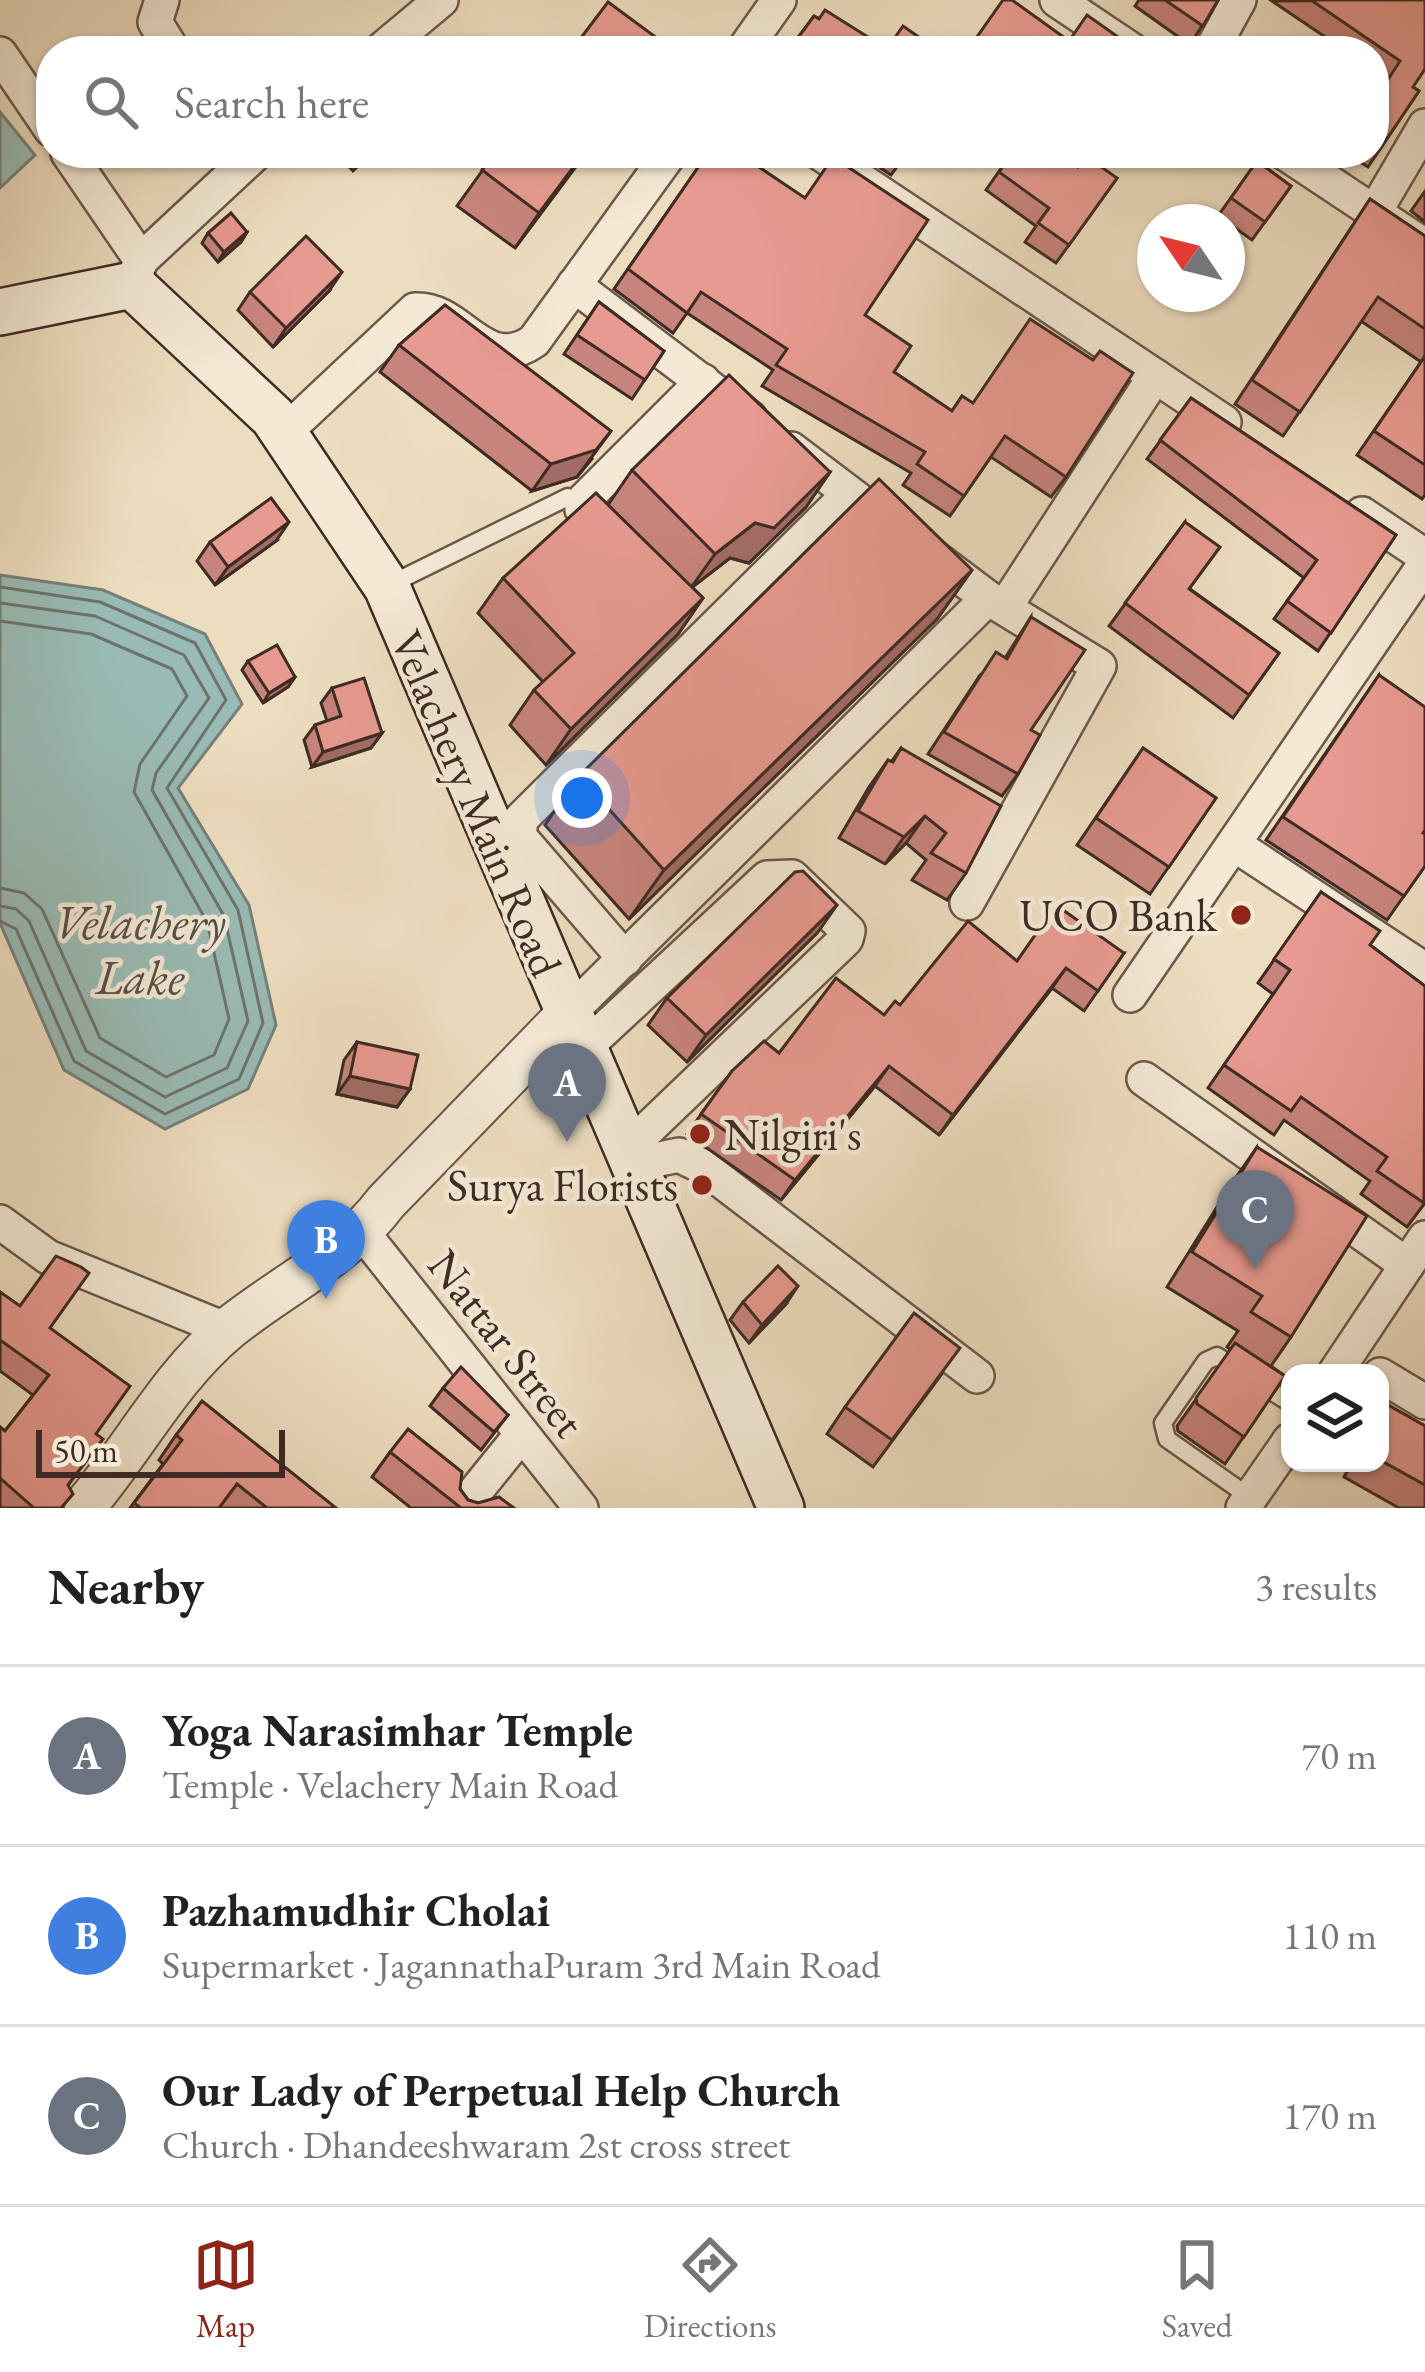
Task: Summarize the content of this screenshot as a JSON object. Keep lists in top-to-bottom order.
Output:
{
  "streets": {
    "main road": ["Velachery Main Road"],
    "street": ["Nattar Street"]
  },
  "water": ["Velachery Lake"],
  "places": ["UCO Bank", "Nilgiri's", "Surya Florists"],
  "scale_bar": "50 m",
  "north": "top left",
  "page": {
    "search": "Search here",
    "pins": ["A", "C", "B"],
    "scale": "50 m",
    "heading": ["Nearby", "3 results"],
    "list": [
      {
        "mark": "A",
        "name": "Yoga Narasimhar Temple",
        "note": "Temple · Velachery Main Road",
        "value": "70 m"
      },
      {
        "mark": "B",
        "name": "Pazhamudhir Cholai",
        "note": "Supermarket · JagannathaPuram 3rd Main Road",
        "value": "110 m"
      },
      {
        "mark": "C",
        "name": "Our Lady of Perpetual Help Church",
        "note": "Church · Dhandeeshwaram 2st cross street",
        "value": "170 m"
      }
    ],
    "nav": ["Map", "Directions", "Saved"]
  }
}
